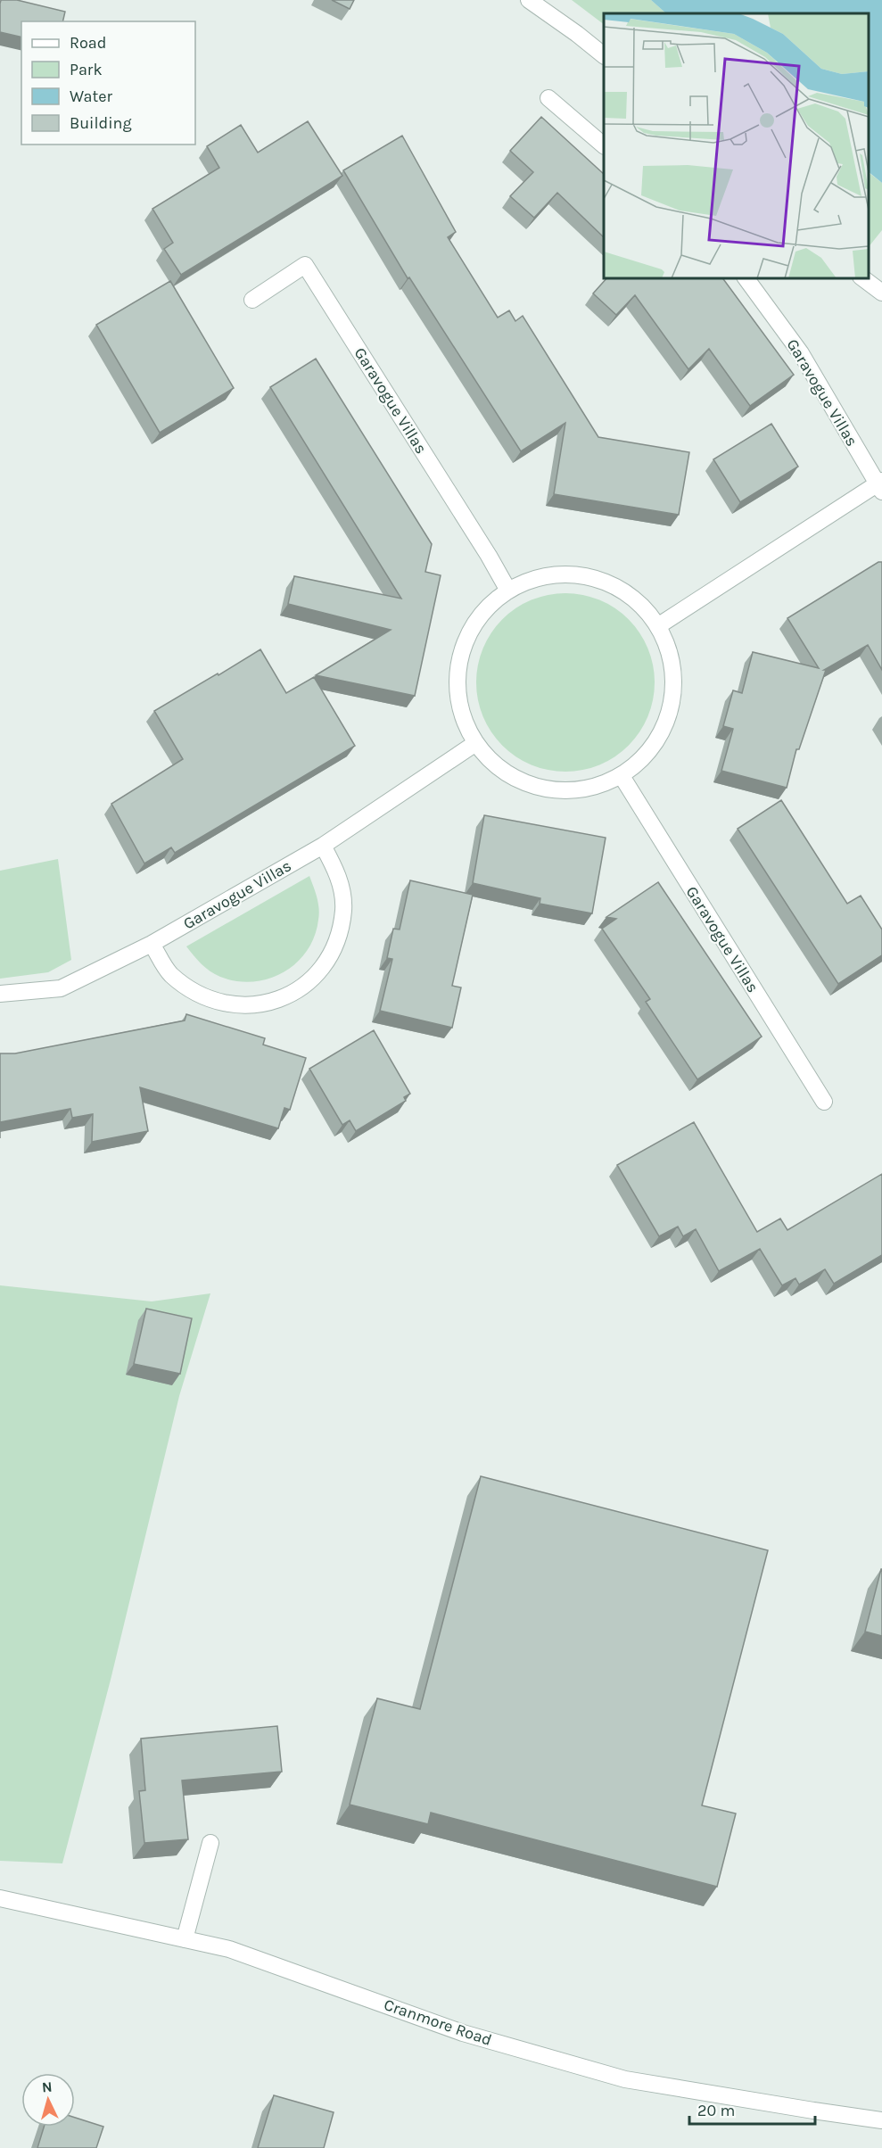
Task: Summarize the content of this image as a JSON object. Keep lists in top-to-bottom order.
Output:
{
  "streets": {
    "street": ["Garavogue Villas", "Cranmore Road"]
  },
  "legend": [
    "Road",
    "Park",
    "Water",
    "Building"
  ],
  "scale_bar": "20 m",
  "north": "top"
}
